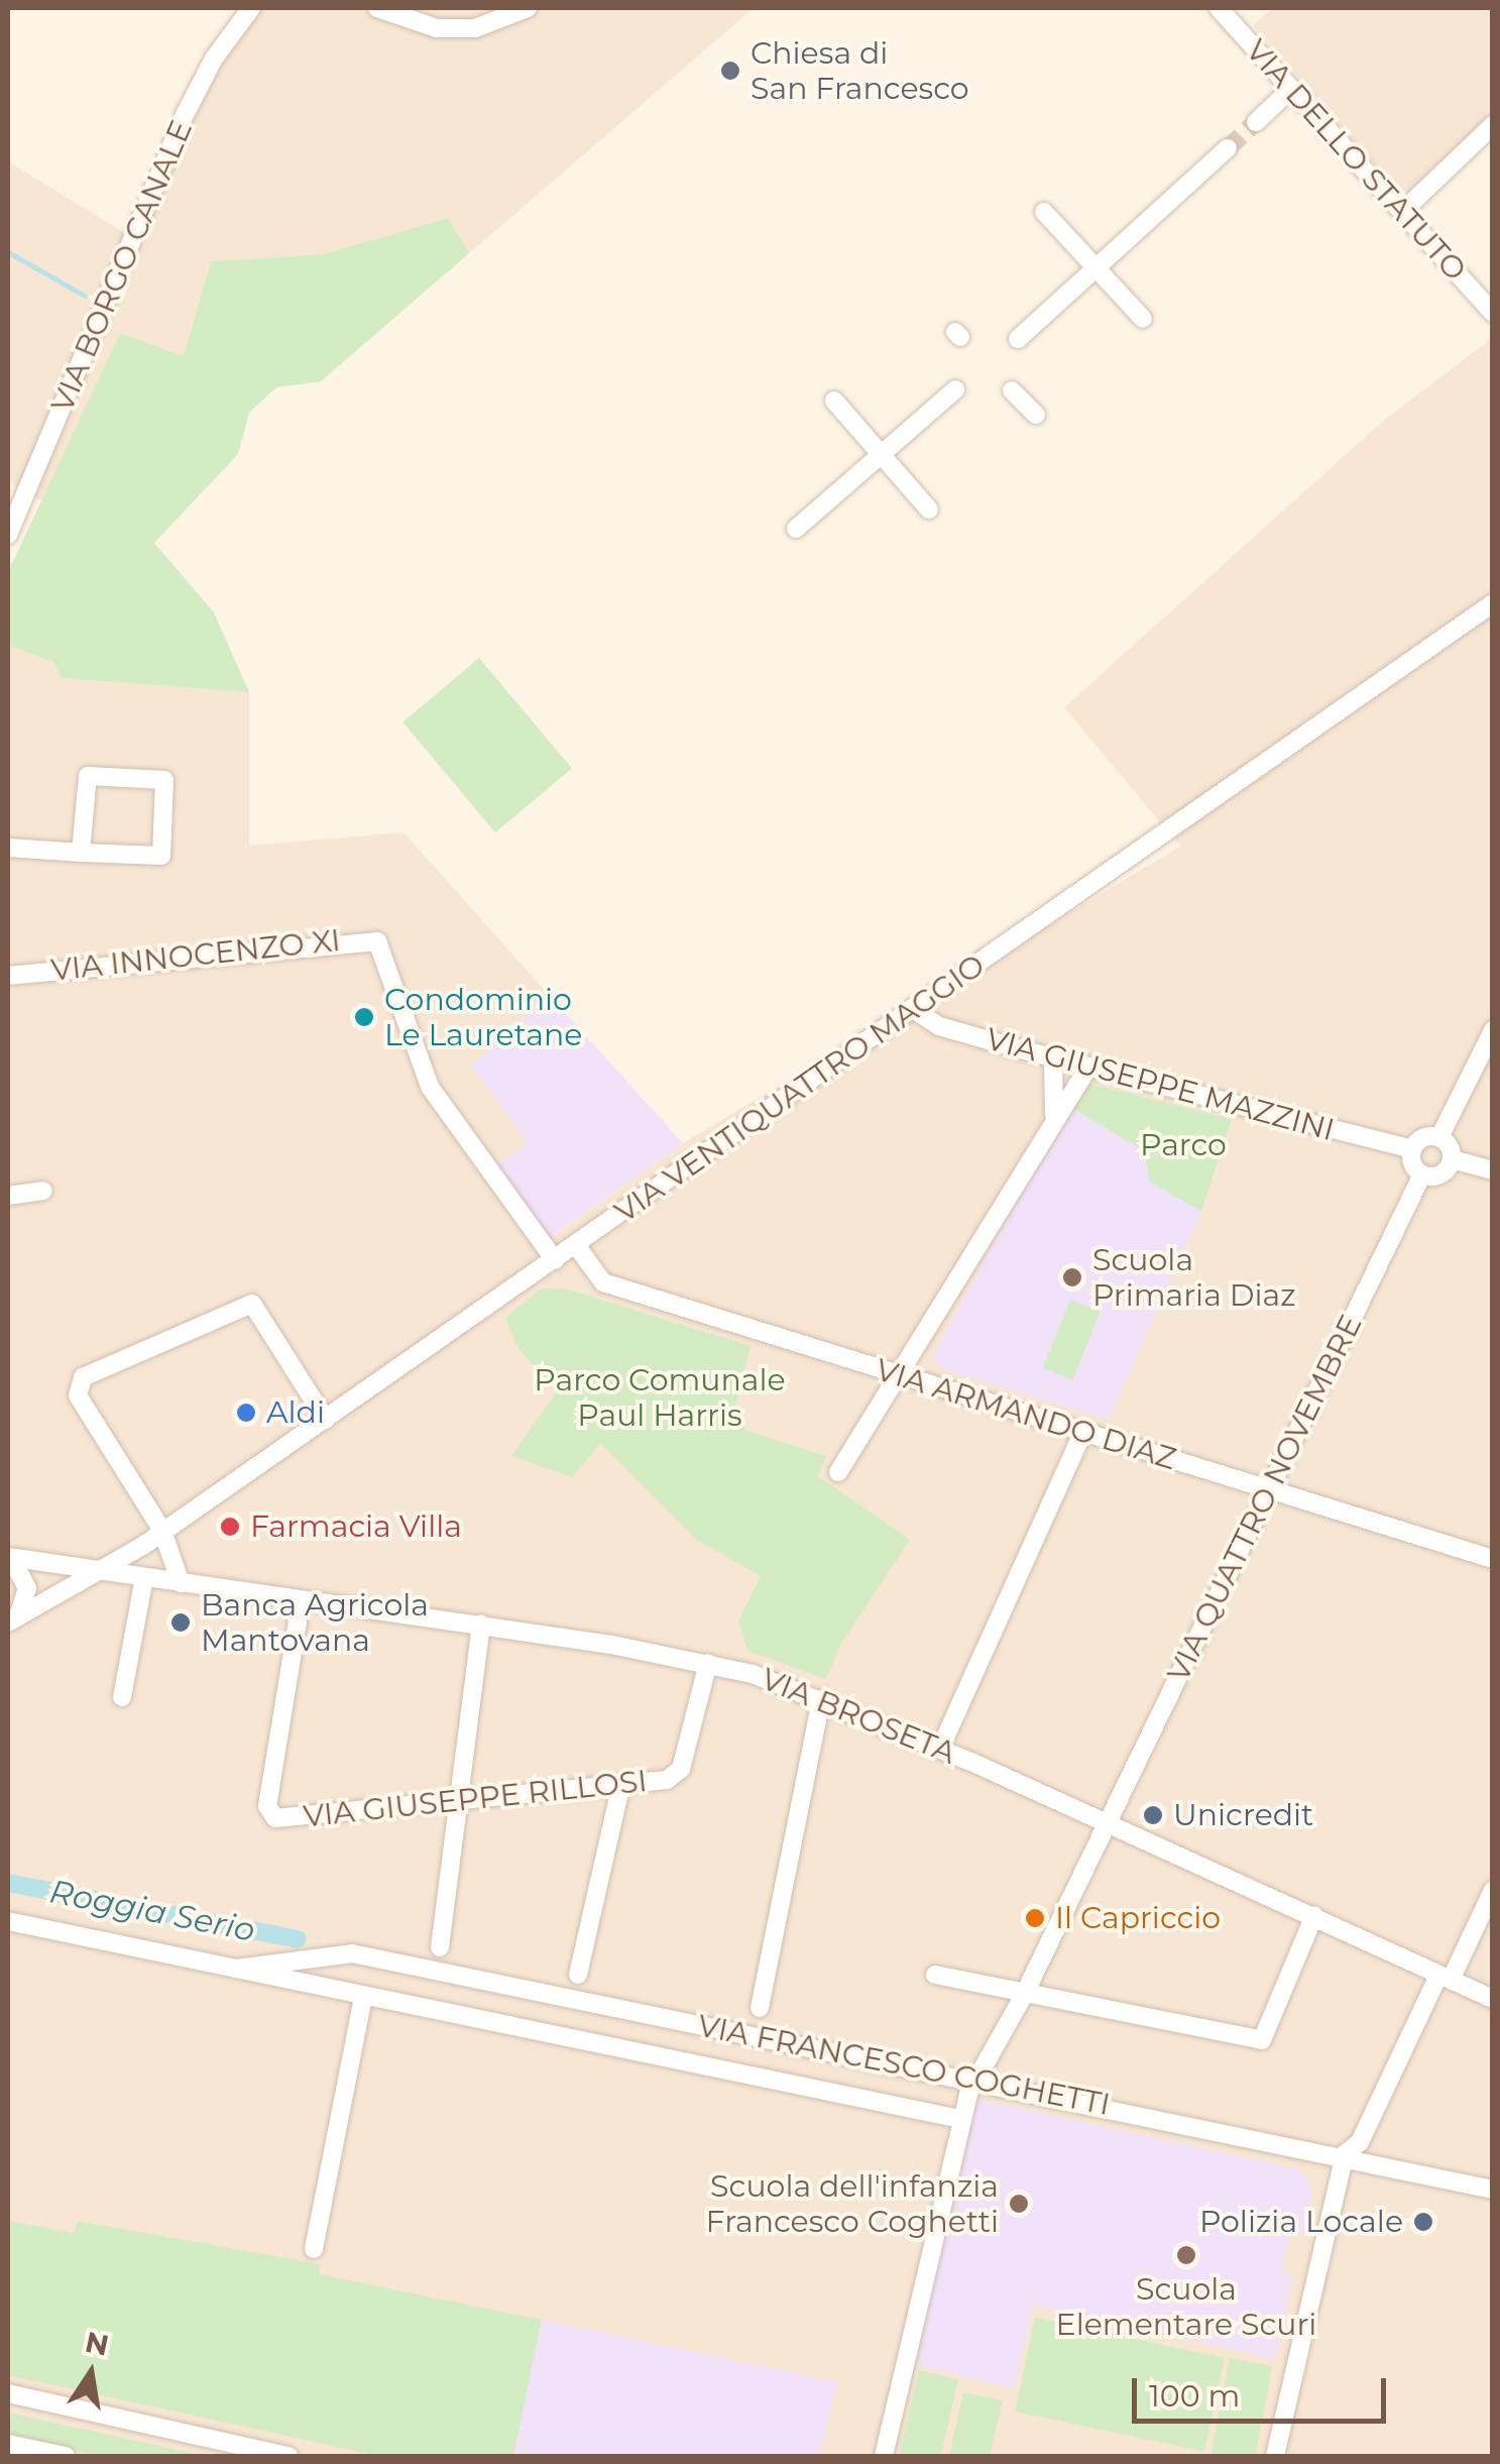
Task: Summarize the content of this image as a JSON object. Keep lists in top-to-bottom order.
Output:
{
  "streets": {
    "street": [
      "VIA DELLO STATUTO",
      "VIA BORGO CANALE",
      "VIA INNOCENZO XI",
      "VIA GIUSEPPE MAZZINI",
      "VIA VENTIQUATTRO MAGGIO",
      "VIA ARMANDO DIAZ",
      "VIA QUATTRO NOVEMBRE",
      "VIA BROSETA",
      "VIA GIUSEPPE RILLOSI",
      "VIA FRANCESCO COGHETTI"
    ]
  },
  "crossings": [
    ["VIA INNOCENZO XI", "VIA VENTIQUATTRO MAGGIO"],
    ["VIA GIUSEPPE MAZZINI", "VIA VENTIQUATTRO MAGGIO"],
    ["VIA GIUSEPPE MAZZINI", "VIA QUATTRO NOVEMBRE"],
    ["VIA VENTIQUATTRO MAGGIO", "VIA ARMANDO DIAZ"],
    ["VIA VENTIQUATTRO MAGGIO", "VIA BROSETA"],
    ["VIA ARMANDO DIAZ", "VIA QUATTRO NOVEMBRE"],
    ["VIA QUATTRO NOVEMBRE", "VIA BROSETA"],
    ["VIA QUATTRO NOVEMBRE", "VIA FRANCESCO COGHETTI"],
    ["VIA BROSETA", "VIA GIUSEPPE RILLOSI"]
  ],
  "water": ["Roggia Serio"],
  "parks": ["Parco", "Parco Comunale Paul Harris"],
  "places": [
    "Chiesa di San Francesco",
    "Condominio Le Lauretane",
    "Scuola Primaria Diaz",
    "Aldi",
    "Farmacia Villa",
    "Banca Agricola Mantovana",
    "Unicredit",
    "Il Capriccio",
    "Scuola dell'infanzia Francesco Coghetti",
    "Polizia Locale",
    "Scuola Elementare Scuri"
  ],
  "scale_bar": "100 m",
  "north": "top"
}
